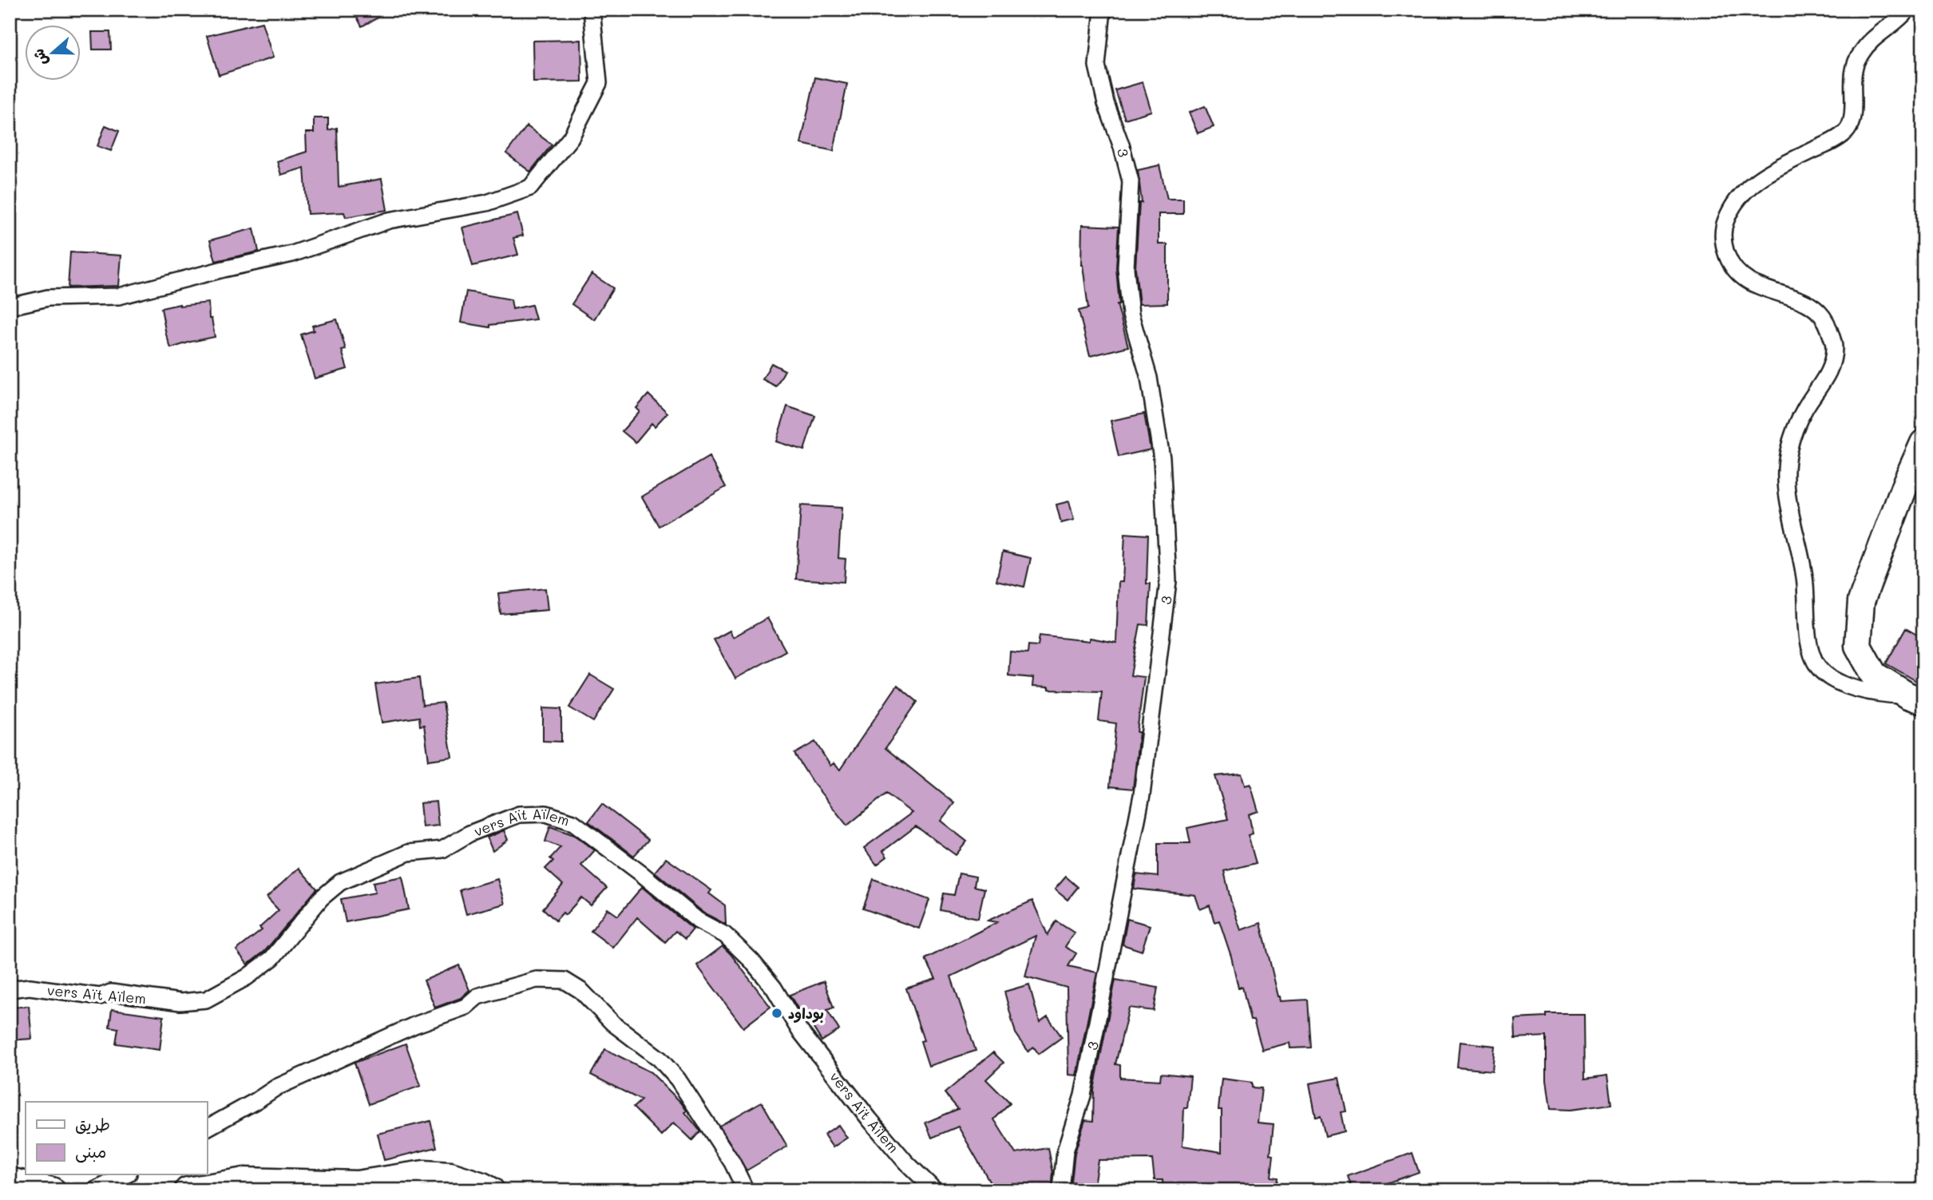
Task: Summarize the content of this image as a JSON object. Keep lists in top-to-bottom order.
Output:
{
  "streets": {
    "street": ["3", "vers Aït Aïlem"]
  },
  "places": ["بوداود"],
  "legend": ["طريق", "مبنى"],
  "north": "left"
}
